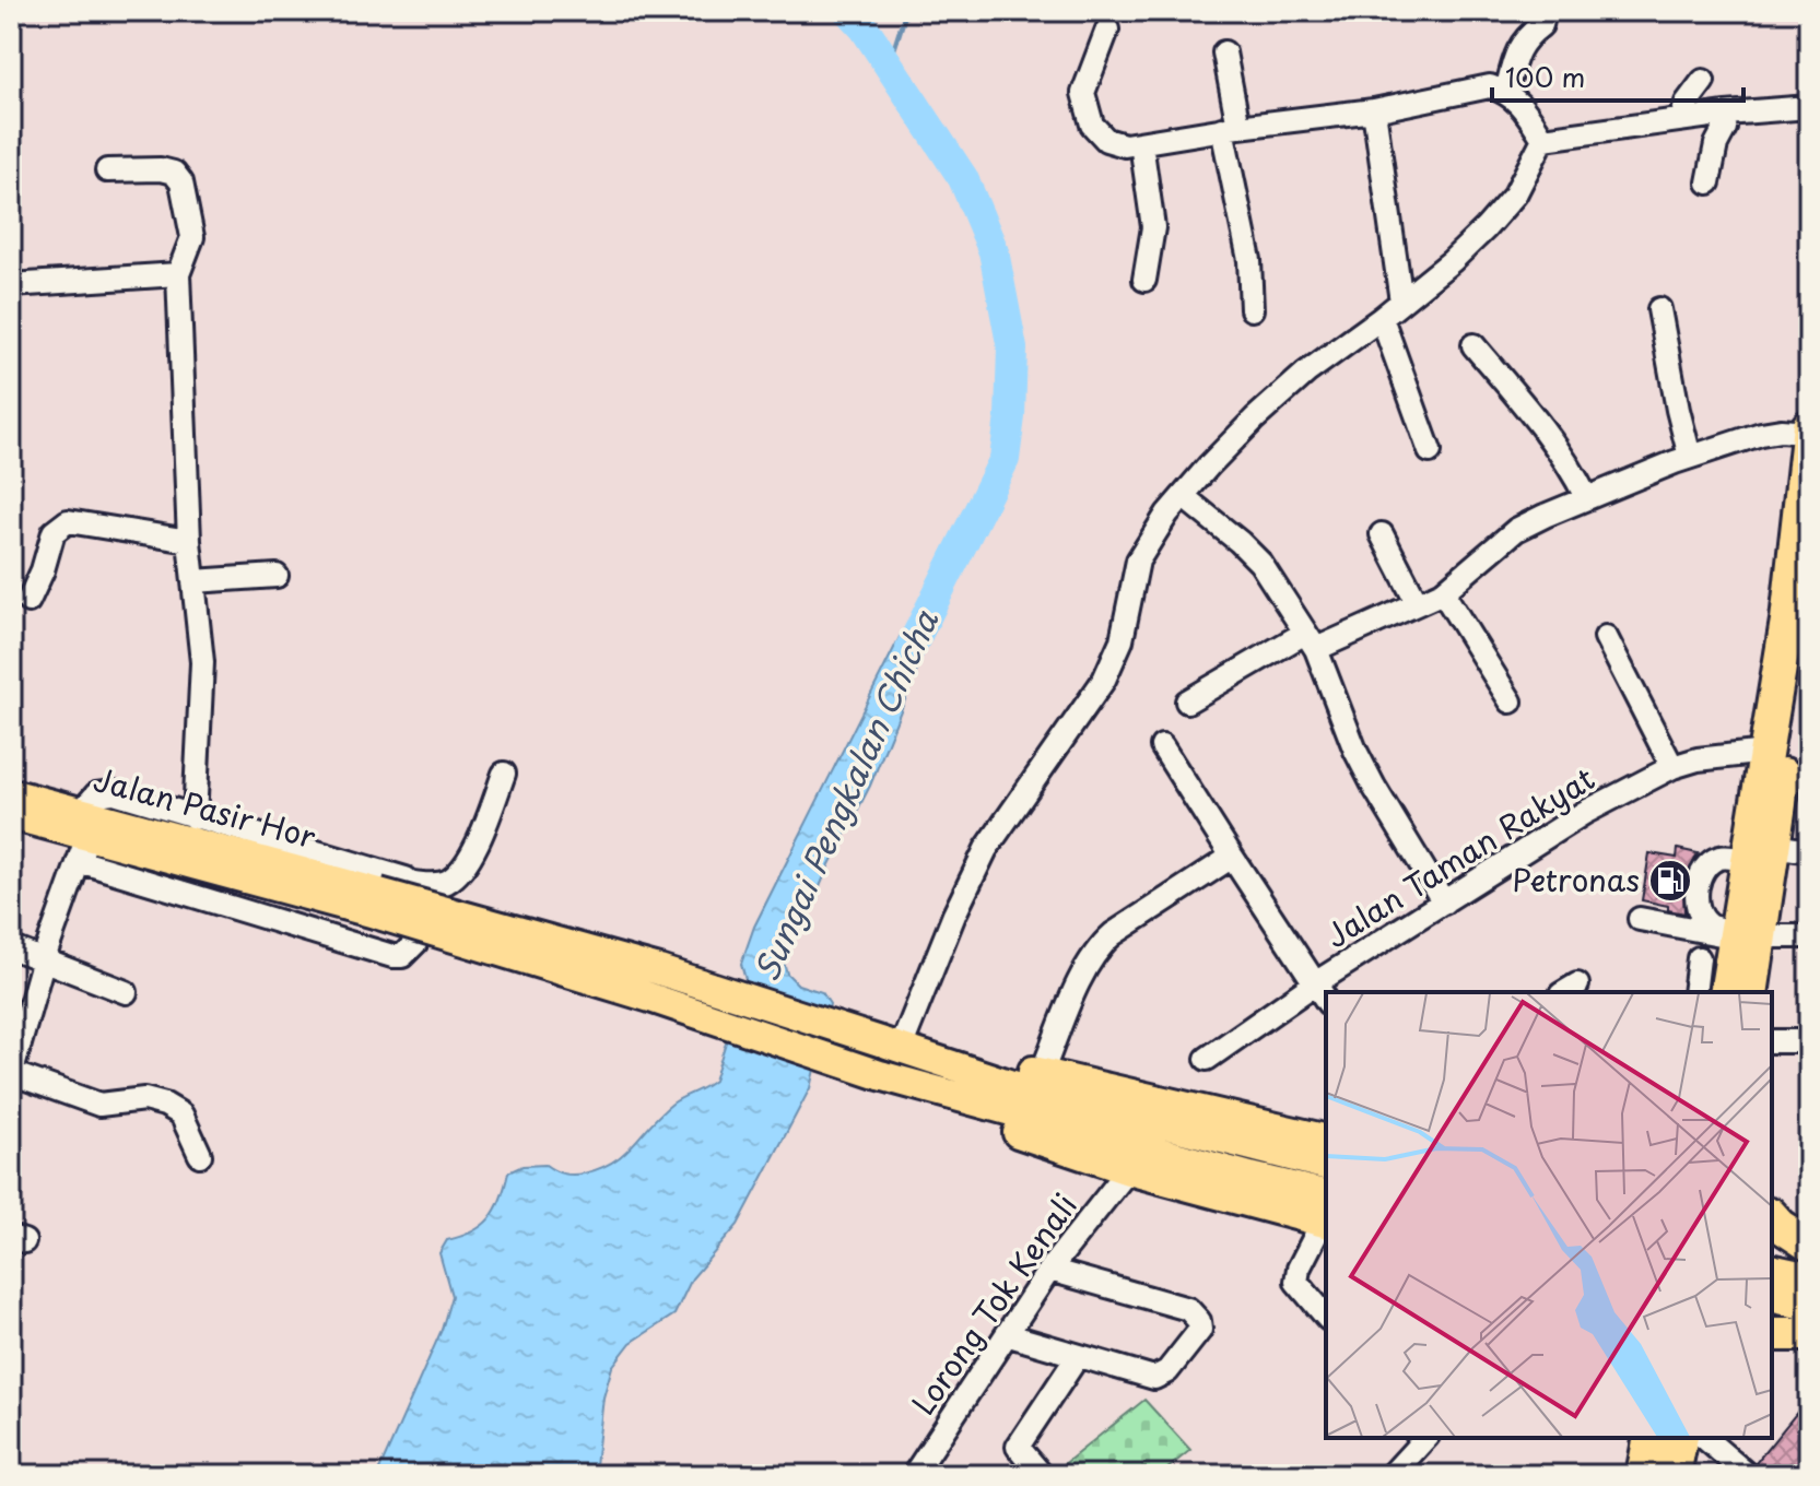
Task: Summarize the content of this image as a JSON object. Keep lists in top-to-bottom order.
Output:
{
  "streets": {
    "main road": ["Jalan Pasir Hor"],
    "street": ["Jalan Taman Rakyat", "Lorong Tok Kenali"]
  },
  "water": ["Sungai Pengkalan Chicha"],
  "places": {
    "fuel station": ["Petronas"]
  },
  "scale_bar": "100 m"
}
